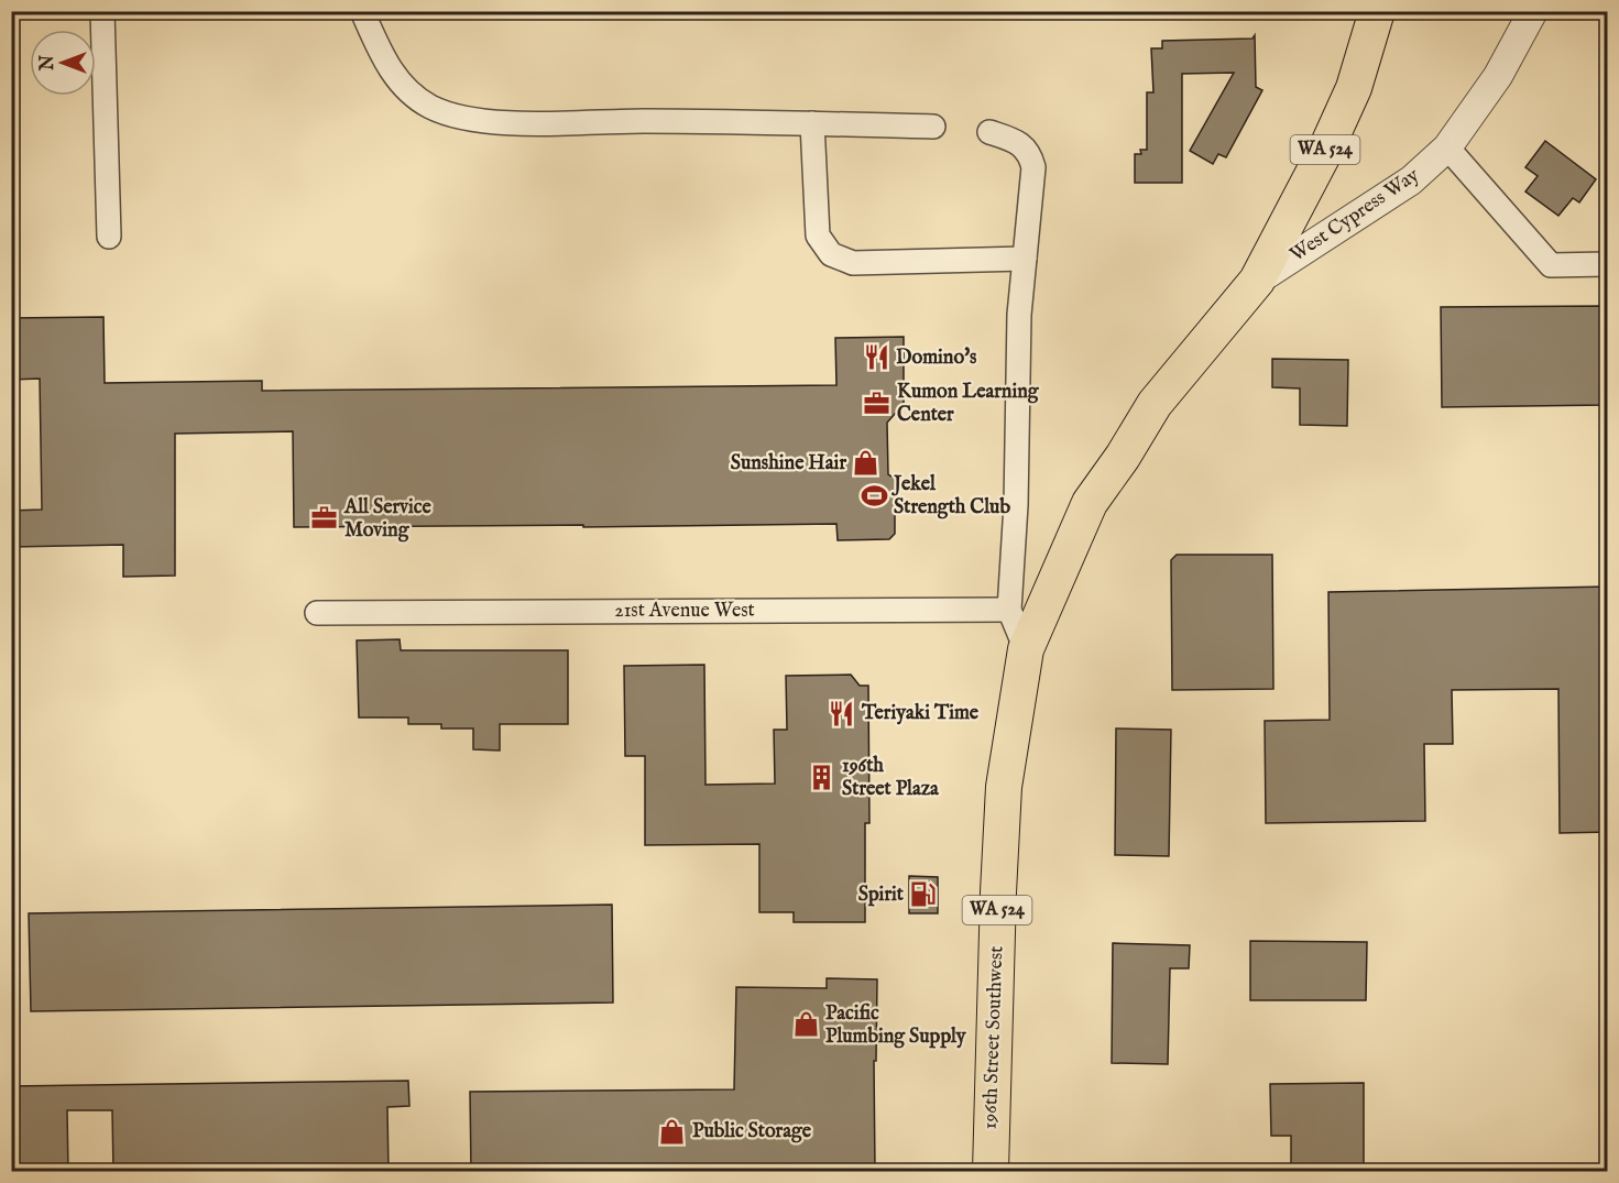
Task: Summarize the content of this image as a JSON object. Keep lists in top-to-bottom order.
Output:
{
  "streets": {
    "main road": ["WA 524", "196th Street Southwest"],
    "street": ["West Cypress Way", "21st Avenue West"]
  },
  "crossings": [
    ["West Cypress Way", "196th Street Southwest"]
  ],
  "places": {
    "restaurant": ["Domino's", "Teriyaki Time"],
    "office": ["Kumon Learning Center", "All Service Moving"],
    "shop": ["Sunshine Hair", "Pacific Plumbing Supply", "Public Storage"],
    "sports": ["Jekel Strength Club"],
    "building": ["196th Street Plaza"],
    "fuel station": ["Spirit"]
  },
  "north": "left"
}
